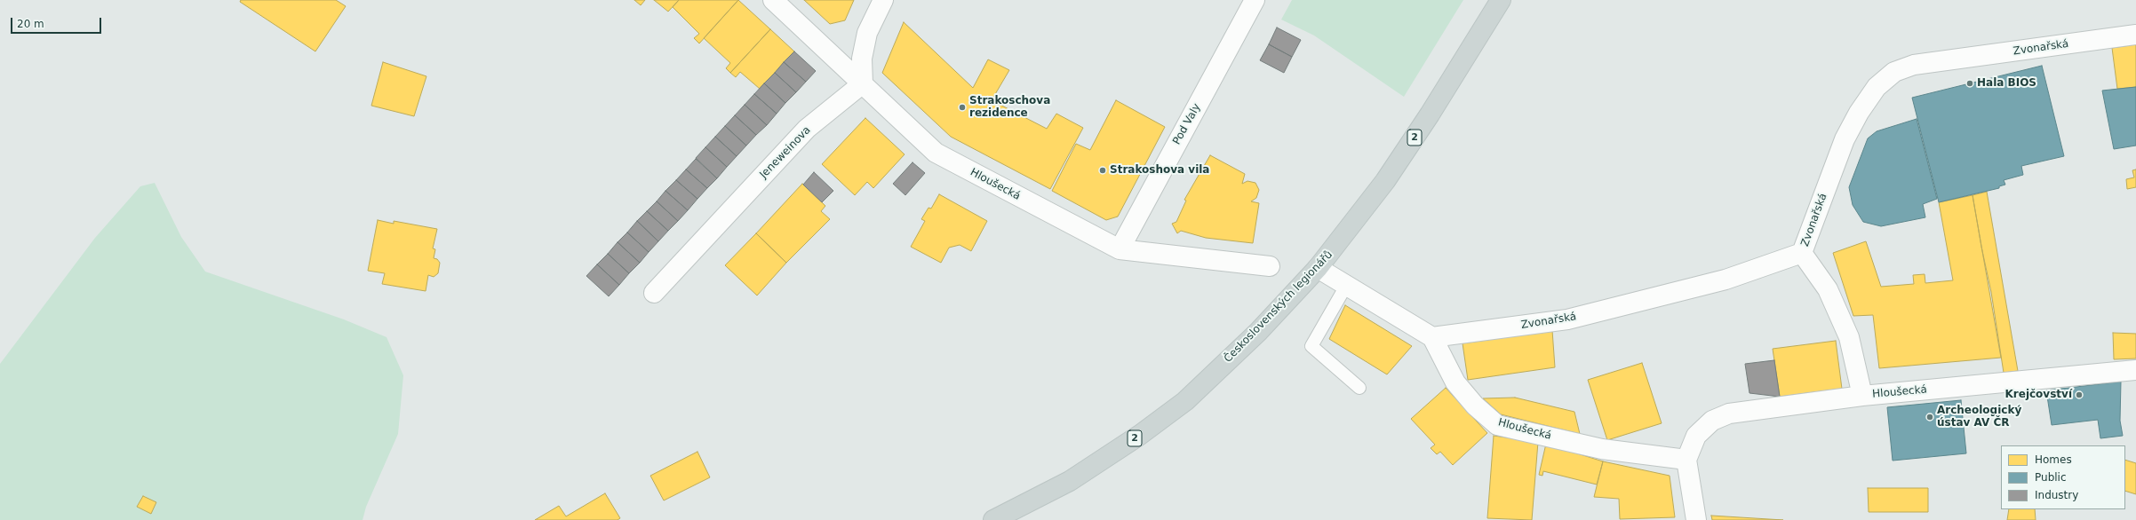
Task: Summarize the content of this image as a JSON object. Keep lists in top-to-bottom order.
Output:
{
  "streets": {
    "main road": ["2", "Československých legionářů"],
    "street": [
      "Zvonařská",
      "Pod Valy",
      "Jeneweinova",
      "Hloušecká"
    ]
  },
  "crossings": [
    ["Zvonařská", "Hloušecká"],
    ["Pod Valy", "Hloušecká"],
    ["Jeneweinova", "Hloušecká"]
  ],
  "places": [
    "Hala BIOS",
    "Strakoschova rezidence",
    "Strakoshova vila",
    "Krejčovství",
    "Archeologický ústav AV ČR"
  ],
  "legend": ["Homes", "Public", "Industry"],
  "scale_bar": "20 m"
}
